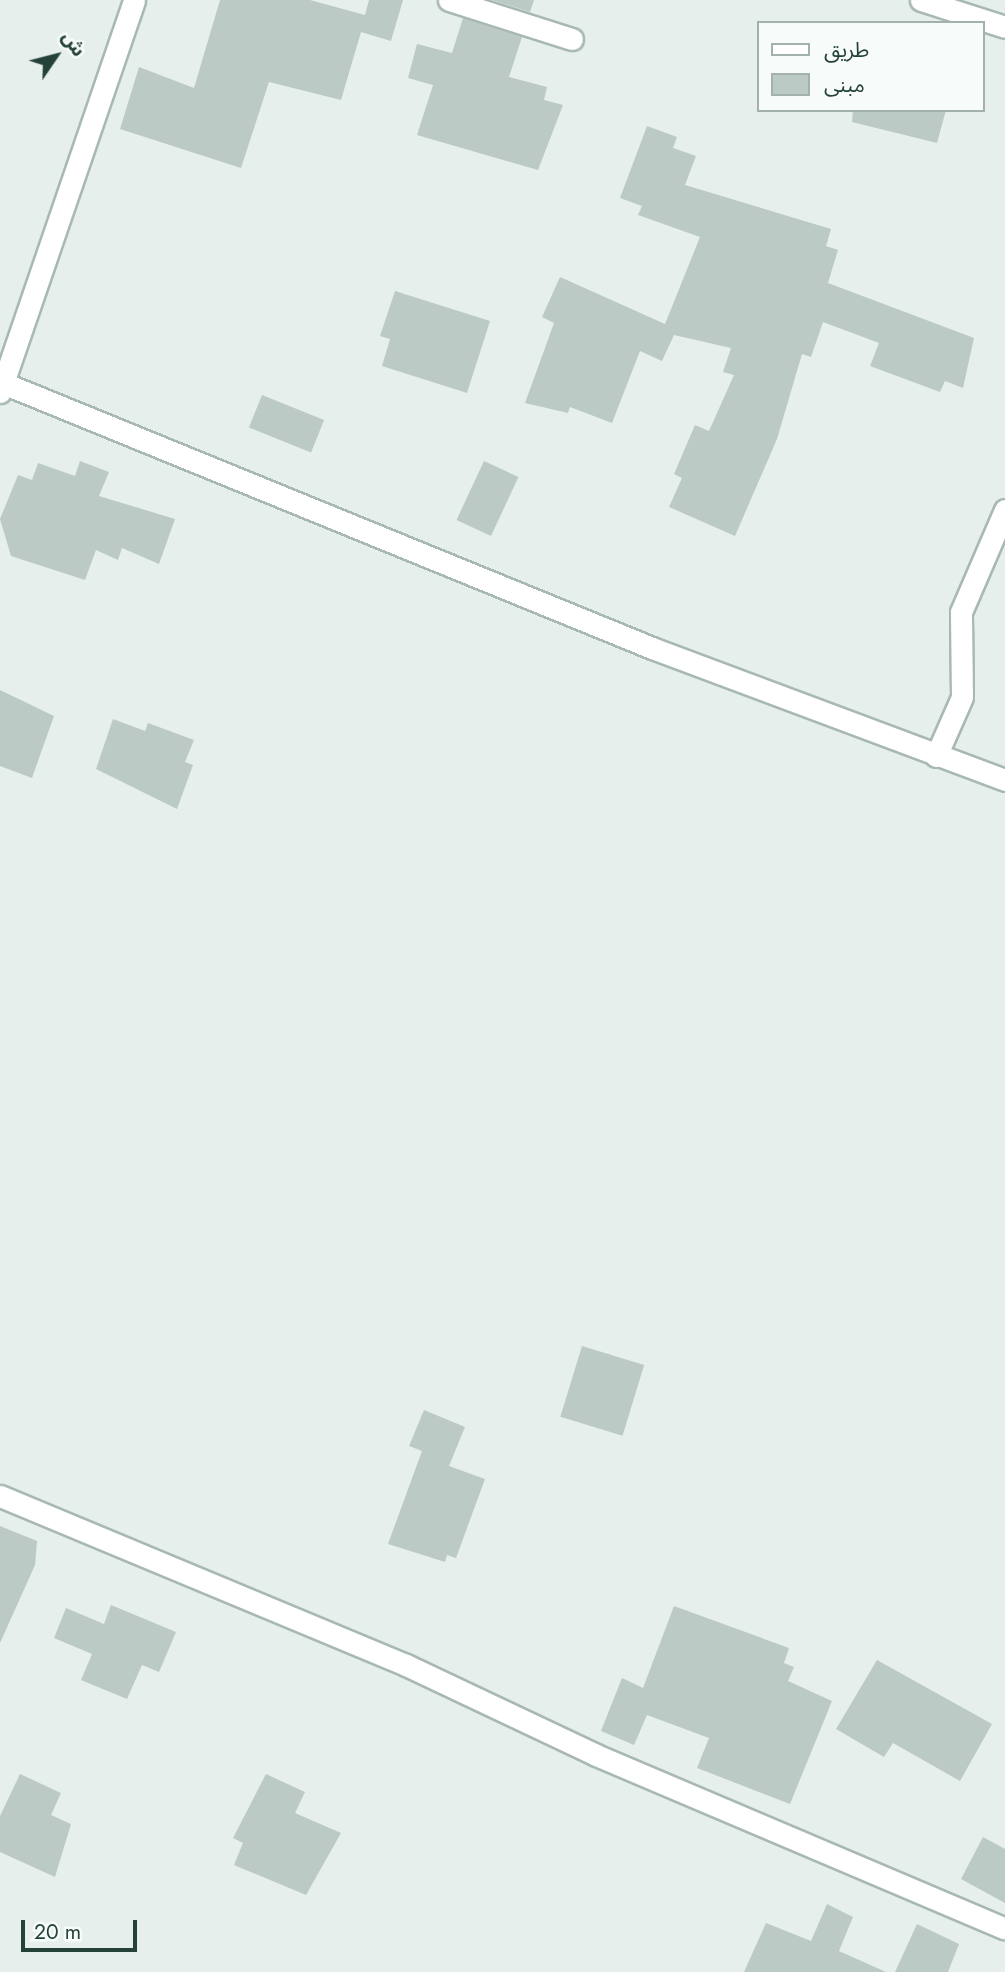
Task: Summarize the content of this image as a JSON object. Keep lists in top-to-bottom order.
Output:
{
  "legend": ["طريق", "مبنى"],
  "scale_bar": "20 m",
  "north": "top right"
}
